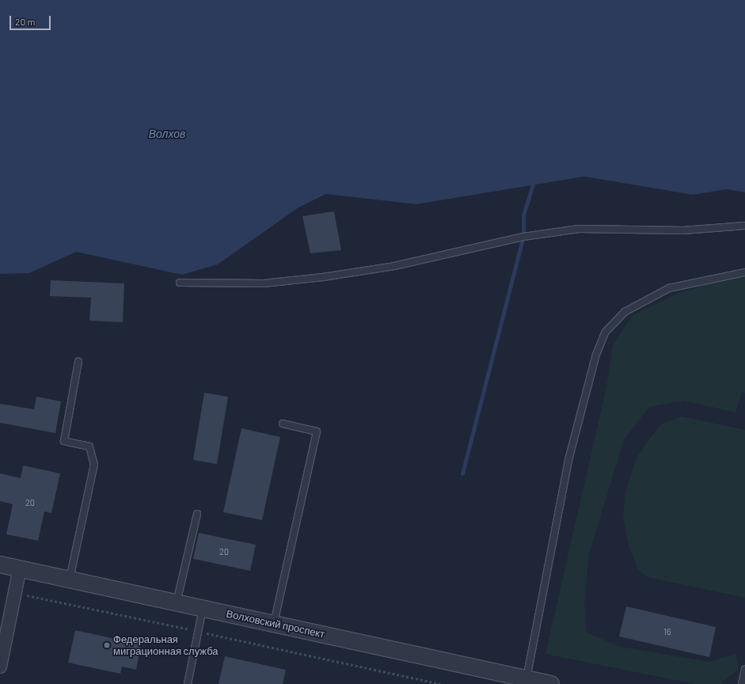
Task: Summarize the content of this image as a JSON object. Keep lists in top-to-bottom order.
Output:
{
  "streets": {
    "street": ["Волховский проспект"]
  },
  "water": ["Волхов"],
  "places": ["Федеральная миграционная служба"],
  "house_numbers": ["20", "20", "16"],
  "scale_bar": "20 m"
}
